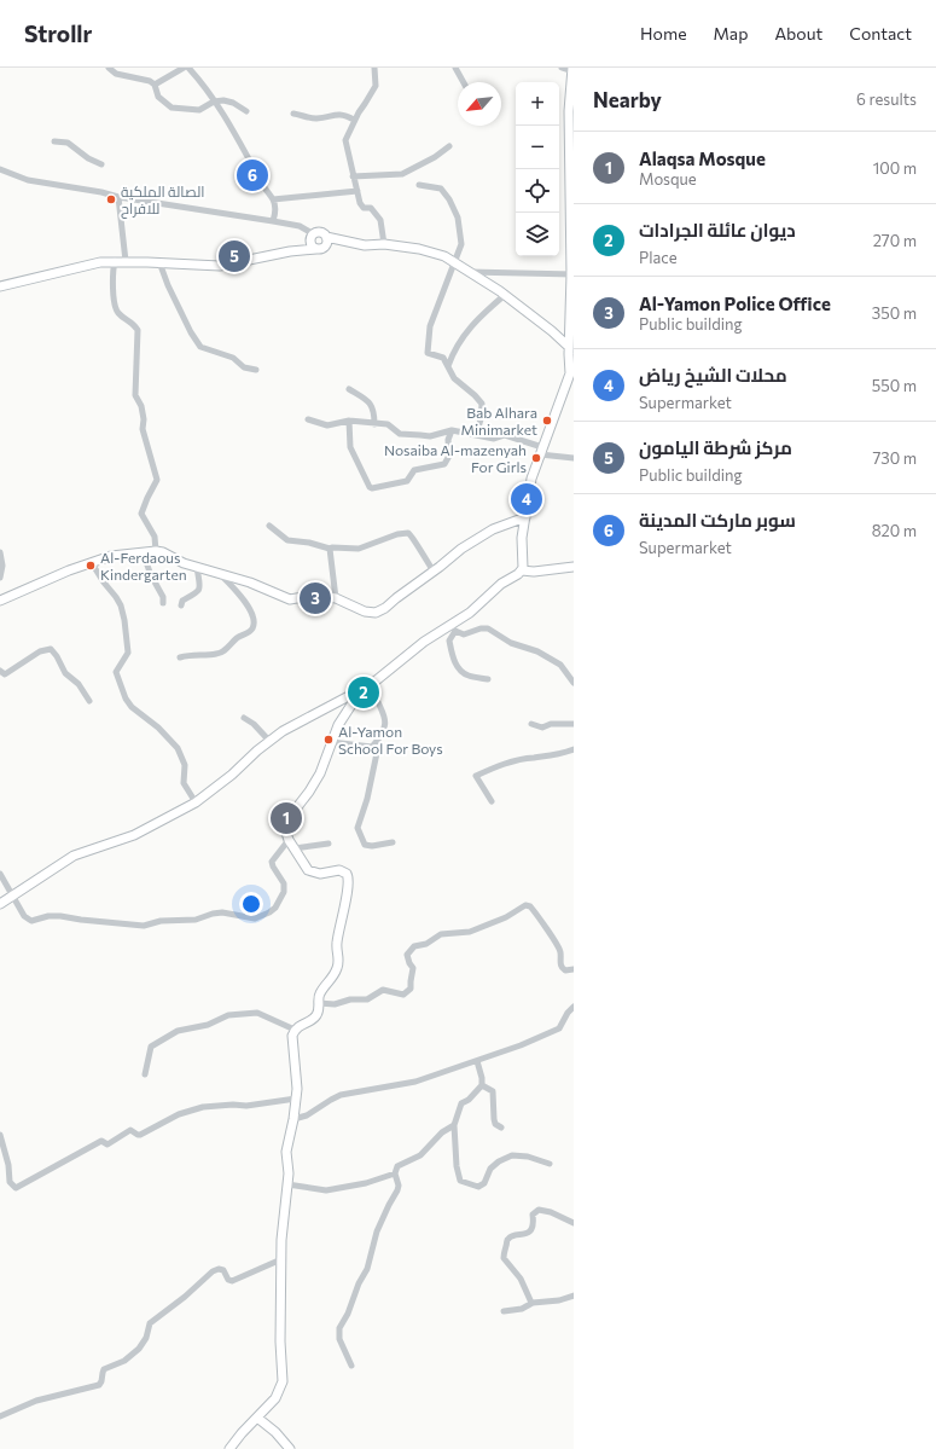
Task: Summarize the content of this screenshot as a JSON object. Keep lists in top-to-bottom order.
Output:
{
  "places": [
    "الصالة الملكية للافراح",
    "Bab Alhara Minimarket",
    "Nosaiba Al-mazenyah For Girls",
    "Al-Ferdaous Kindergarten",
    "Al-Yamon School For Boys"
  ],
  "north": "bottom left",
  "page": {
    "header": "Strollr",
    "nav": [
      "Home",
      "Map",
      "About",
      "Contact"
    ],
    "heading": ["Nearby", "6 results"],
    "map_buttons": ["+", "−"],
    "list": [
      {
        "mark": "1",
        "name": "Alaqsa Mosque",
        "note": "Mosque",
        "value": "100 m"
      },
      {
        "mark": "2",
        "name": "ديوان عائلة الجرادات",
        "note": "Place",
        "value": "270 m"
      },
      {
        "mark": "3",
        "name": "Al-Yamon Police Office",
        "note": "Public building",
        "value": "350 m"
      },
      {
        "mark": "4",
        "name": "محلات الشيخ رياض",
        "note": "Supermarket",
        "value": "550 m"
      },
      {
        "mark": "5",
        "name": "مركز شرطة اليامون",
        "note": "Public building",
        "value": "730 m"
      },
      {
        "mark": "6",
        "name": "سوبر ماركت المدينة",
        "note": "Supermarket",
        "value": "820 m"
      }
    ],
    "pins": [
      "6",
      "5",
      "4",
      "3",
      "2",
      "1"
    ]
  }
}
